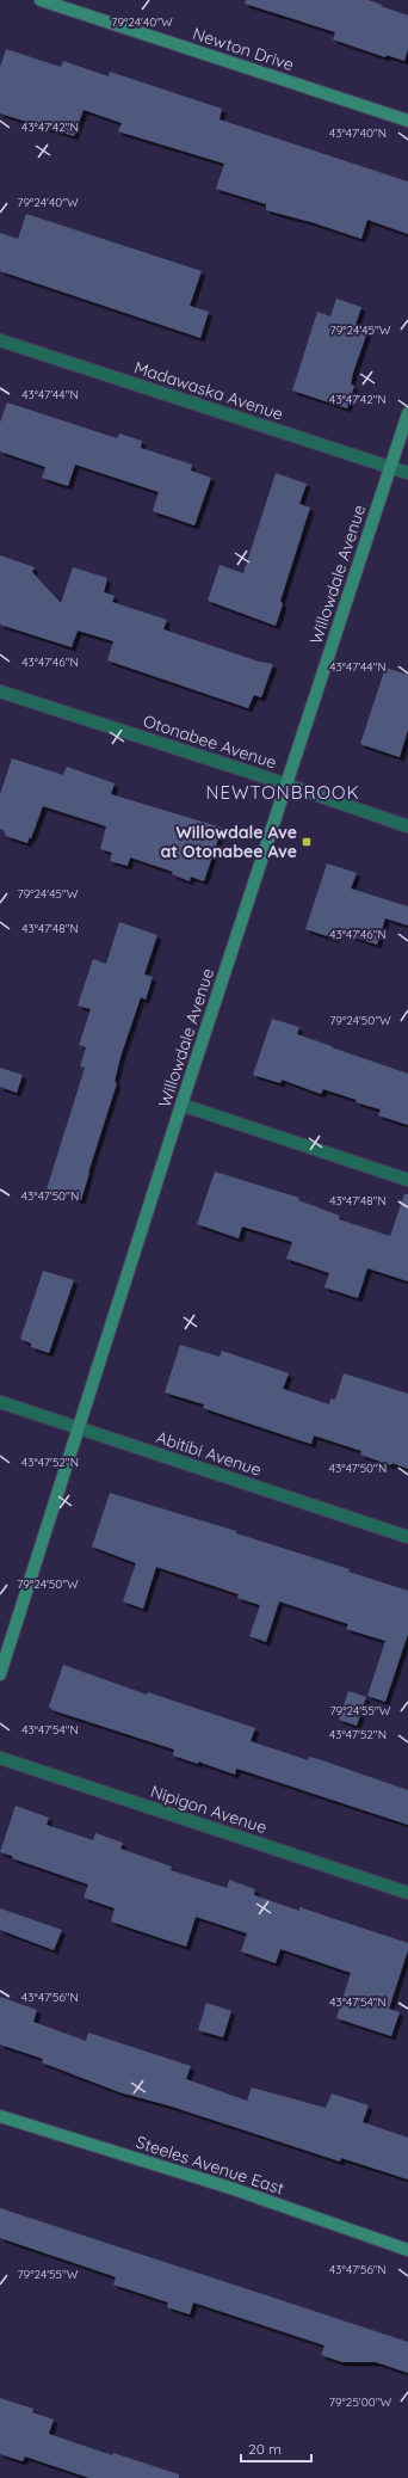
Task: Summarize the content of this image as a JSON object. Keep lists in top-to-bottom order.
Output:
{
  "streets": {
    "street": [
      "Newton Drive",
      "Madawaska Avenue",
      "Willowdale Avenue",
      "Otonabee Avenue",
      "Abitibi Avenue",
      "Nipigon Avenue",
      "Steeles Avenue East"
    ]
  },
  "crossings": [
    ["Madawaska Avenue", "Willowdale Avenue"],
    ["Willowdale Avenue", "Otonabee Avenue"],
    ["Willowdale Avenue", "Abitibi Avenue"]
  ],
  "districts": ["NEWTONBROOK"],
  "places": {
    "transit": ["Willowdale Ave at Otonabee Ave"]
  },
  "scale_bar": "20 m",
  "coordinates": [
    "79°24'40\"W",
    "43°47'42\"N",
    "43°47'40\"N",
    "79°24'45\"W",
    "43°47'44\"N",
    "43°47'46\"N",
    "43°47'48\"N",
    "79°24'50\"W",
    "43°47'50\"N",
    "43°47'52\"N",
    "79°24'55\"W",
    "43°47'54\"N",
    "43°47'56\"N",
    "79°25'00\"W"
  ]
}
